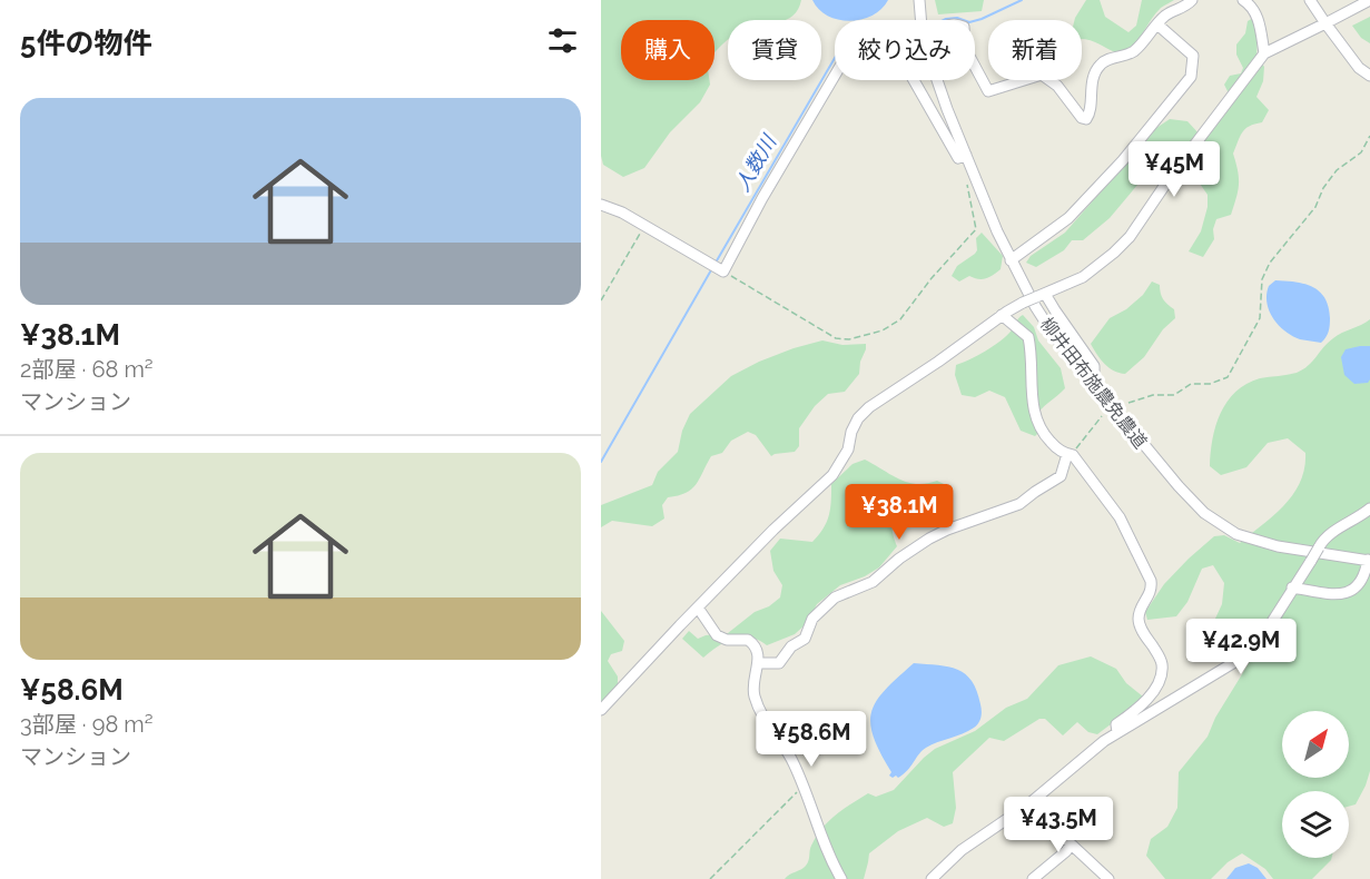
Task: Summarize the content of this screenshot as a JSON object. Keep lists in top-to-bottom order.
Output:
{
  "streets": {
    "street": ["柳井田布施農免農道"]
  },
  "water": ["人数川"],
  "north": "top right",
  "page": {
    "heading": "5件の物件",
    "chip": [
      "購入",
      "賃貸",
      "絞り込み",
      "新着"
    ],
    "list": [
      {
        "name": "¥38.1M",
        "note": "2部屋 · 68 m² · マンション"
      },
      {
        "name": "¥58.6M",
        "note": "3部屋 · 98 m² · マンション"
      }
    ],
    "price": [
      "¥45M",
      "¥38.1M",
      "¥42.9M",
      "¥58.6M",
      "¥43.5M"
    ]
  }
}
